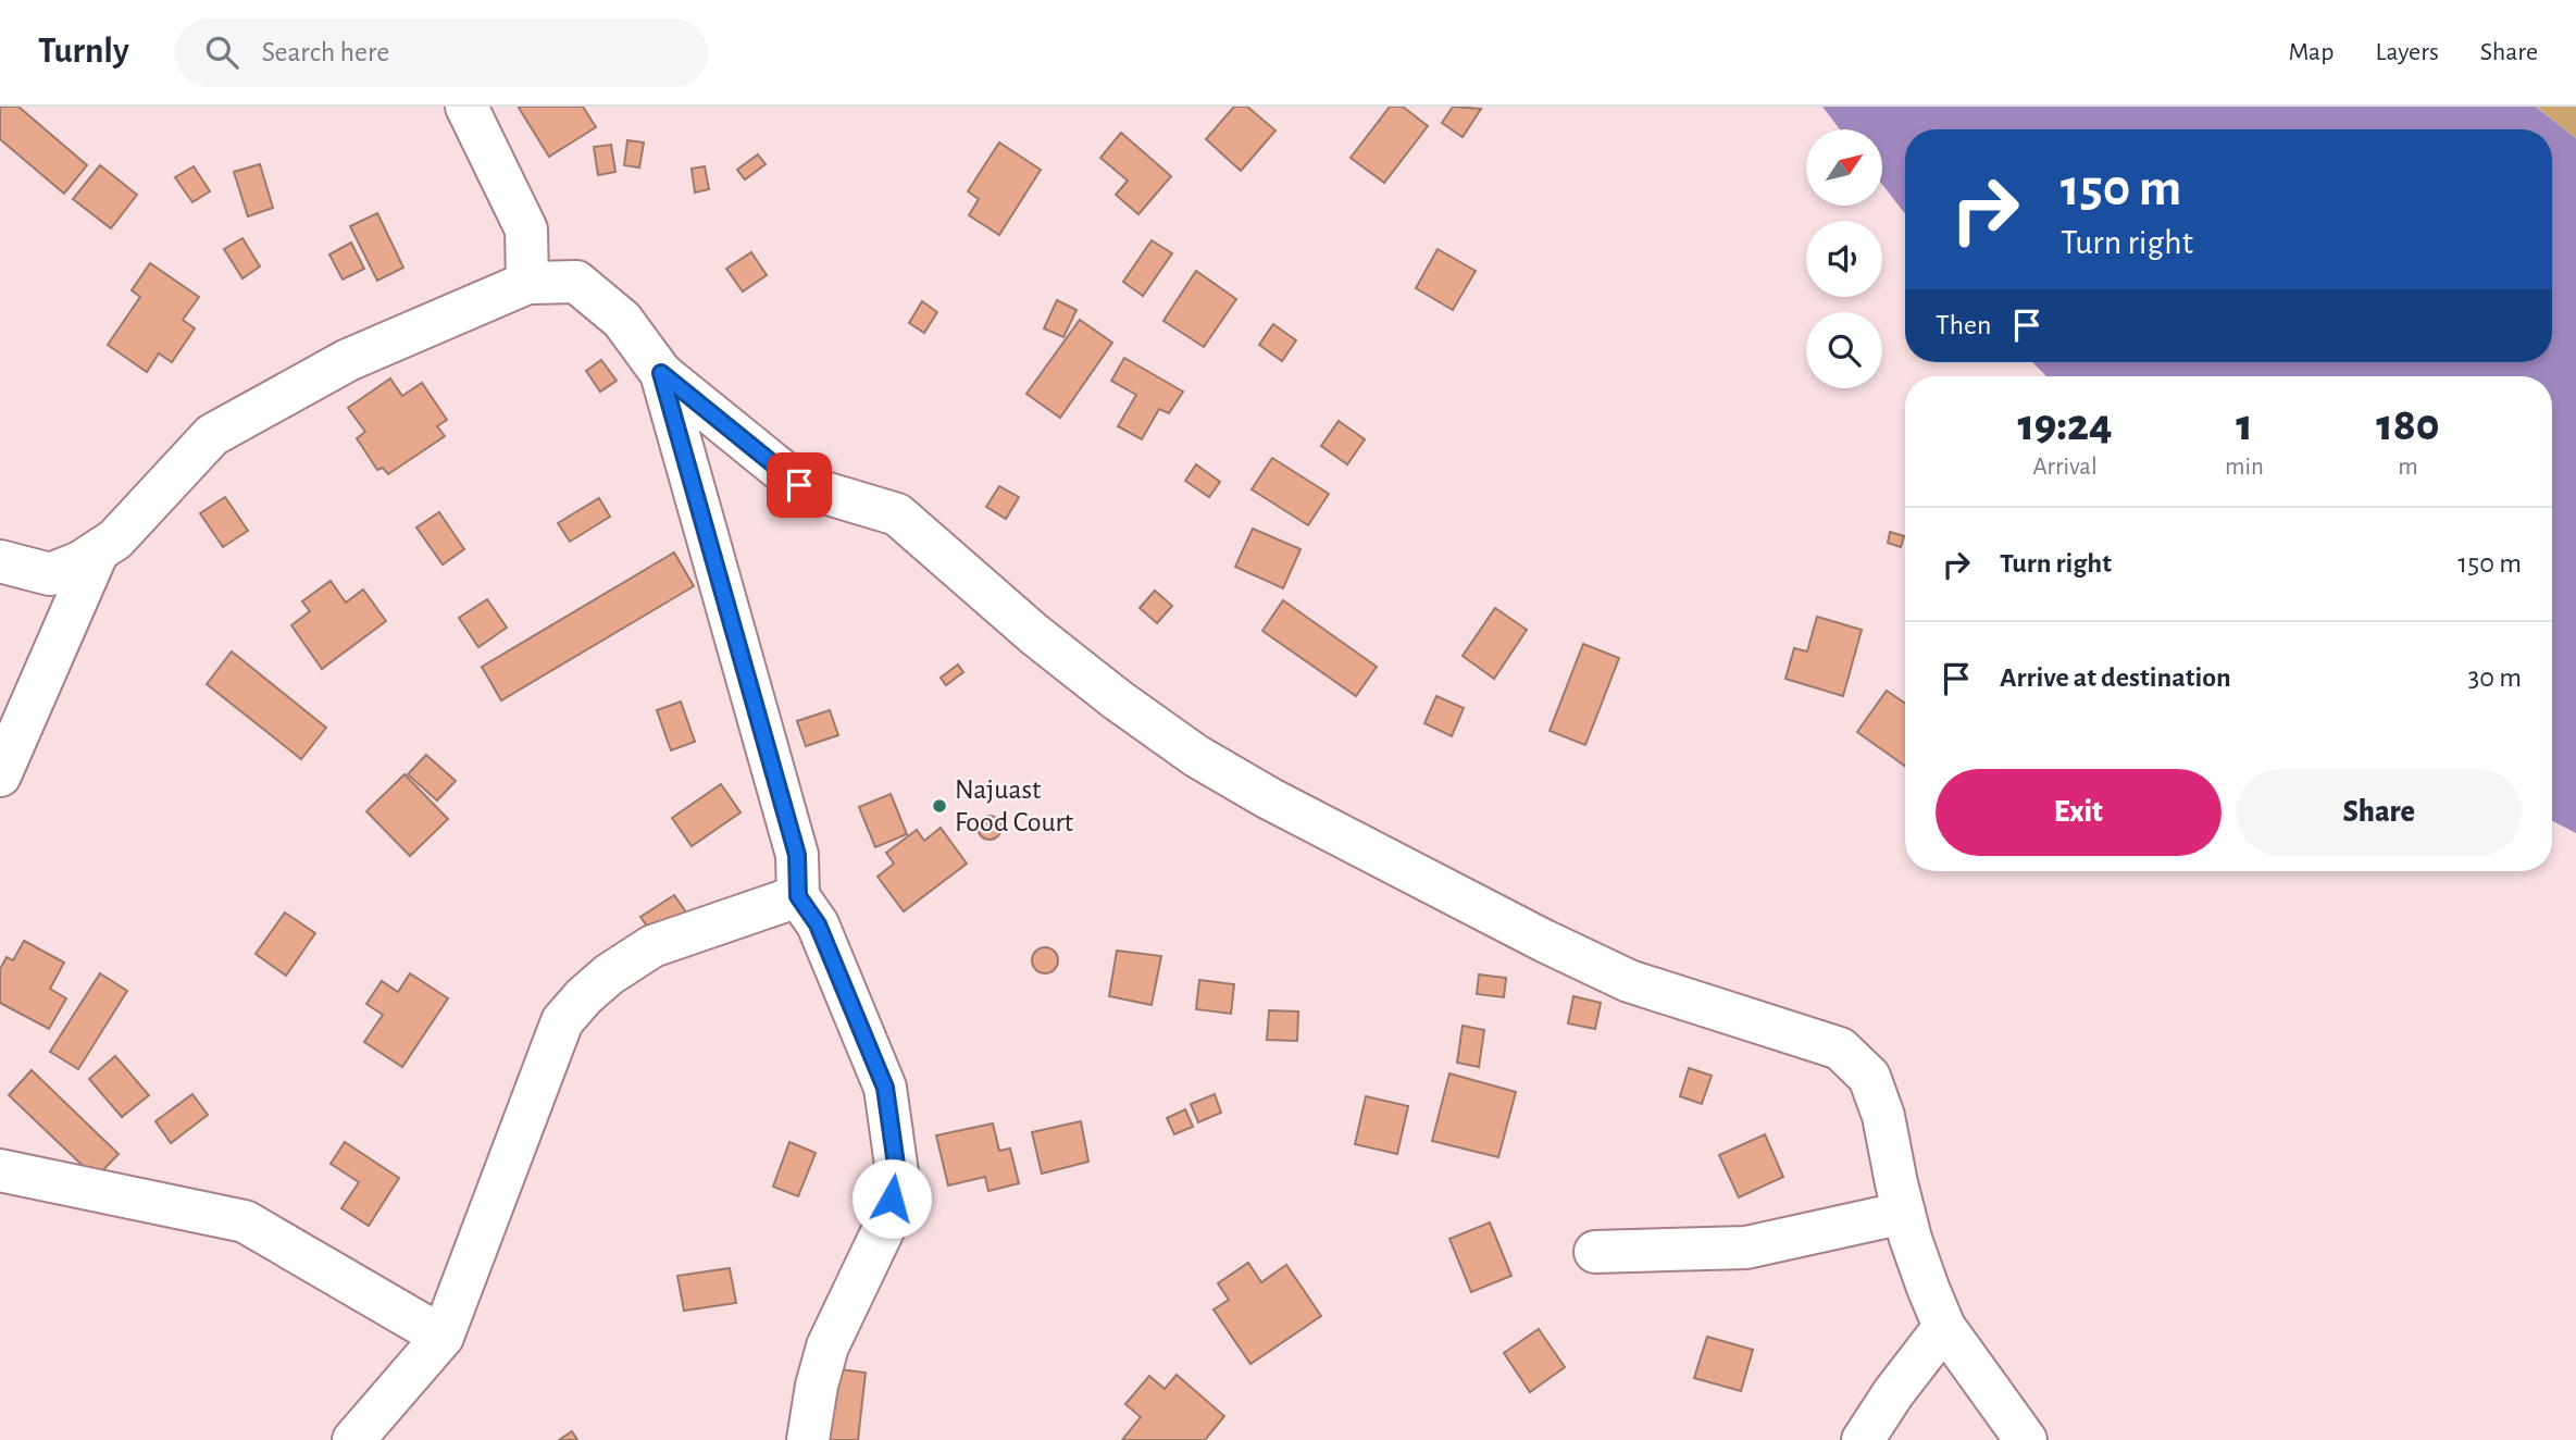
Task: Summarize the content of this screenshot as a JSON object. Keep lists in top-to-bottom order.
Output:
{
  "places": ["Najuast Food Court"],
  "north": "top right",
  "page": {
    "header": "Turnly",
    "search": "Search here",
    "nav": ["Map", "Layers", "Share"],
    "turn": ["150 m", "Turn right"],
    "then": "Then",
    "eta": [
      "19:24",
      "Arrival",
      "1",
      "min",
      "180",
      "m"
    ],
    "list": [
      {
        "name": "Turn right",
        "value": "150 m"
      },
      {
        "name": "Arrive at destination",
        "value": "30 m"
      }
    ],
    "buttons": ["Exit", "Share"]
  }
}
